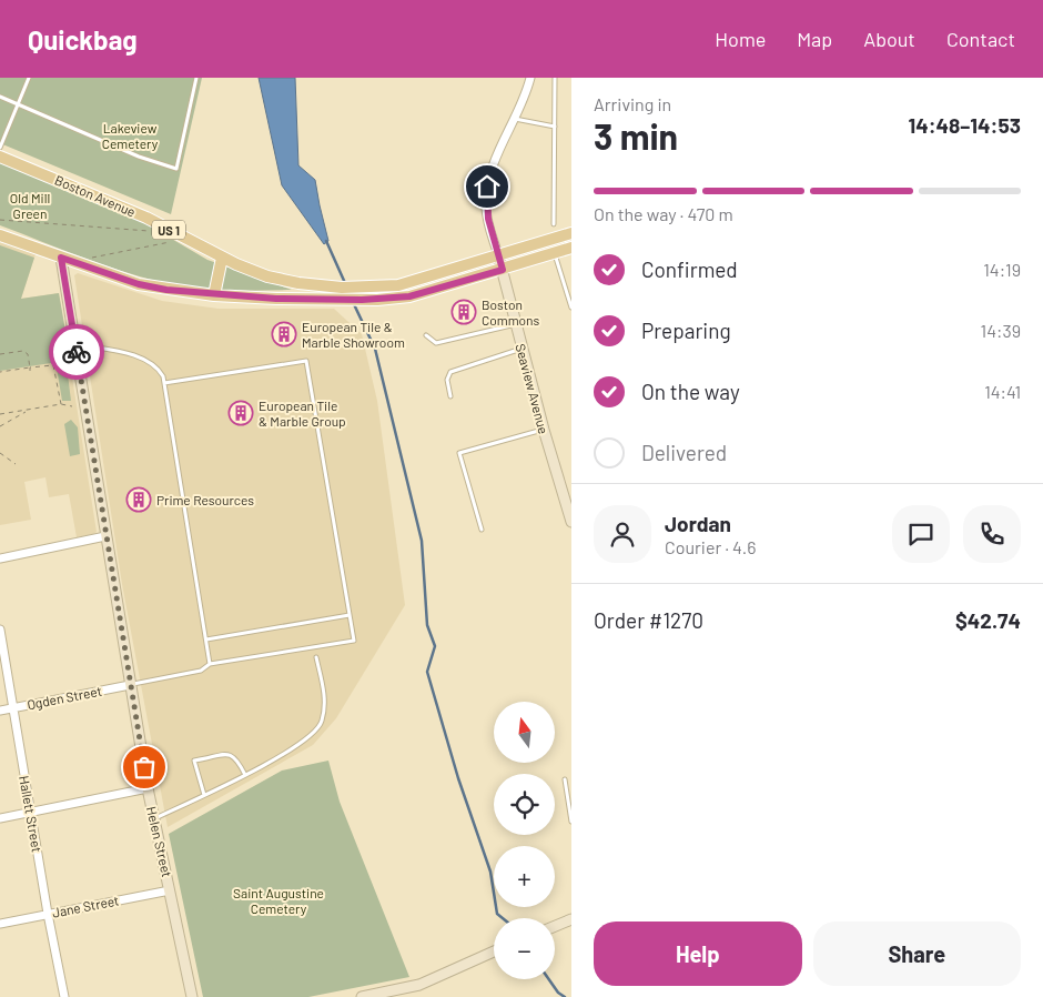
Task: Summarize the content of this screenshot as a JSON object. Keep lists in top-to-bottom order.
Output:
{
  "streets": {
    "main road": ["Boston Avenue", "US 1"],
    "street": [
      "Seaview Avenue",
      "Ogden Street",
      "Hallett Street",
      "Helen Street",
      "Jane Street"
    ]
  },
  "crossings": [
    ["Boston Avenue", "Seaview Avenue"],
    ["Ogden Street", "Hallett Street"],
    ["Ogden Street", "Helen Street"],
    ["Hallett Street", "Jane Street"],
    ["Helen Street", "Jane Street"]
  ],
  "parks": ["Lakeview Cemetery", "Old Mill Green", "Saint Augustine Cemetery"],
  "places": {
    "building": [
      "Boston Commons",
      "European Tile & Marble Showroom",
      "European Tile & Marble Group",
      "Prime Resources"
    ]
  },
  "north": "top",
  "page": {
    "header": "Quickbag",
    "nav": [
      "Home",
      "Map",
      "About",
      "Contact"
    ],
    "heading": ["3 min", "Arriving in", "14:48–14:53"],
    "panel": [
      "Jordan",
      "Courier · 4.6",
      "Order #1270",
      "$42.74"
    ],
    "bar": "On the way · 470 m",
    "list": [
      ["Confirmed", "14:19"],
      ["Preparing", "14:39"],
      ["On the way", "14:41"],
      "Delivered"
    ],
    "map_buttons": ["+", "−"],
    "buttons": ["Help", "Share"]
  }
}
